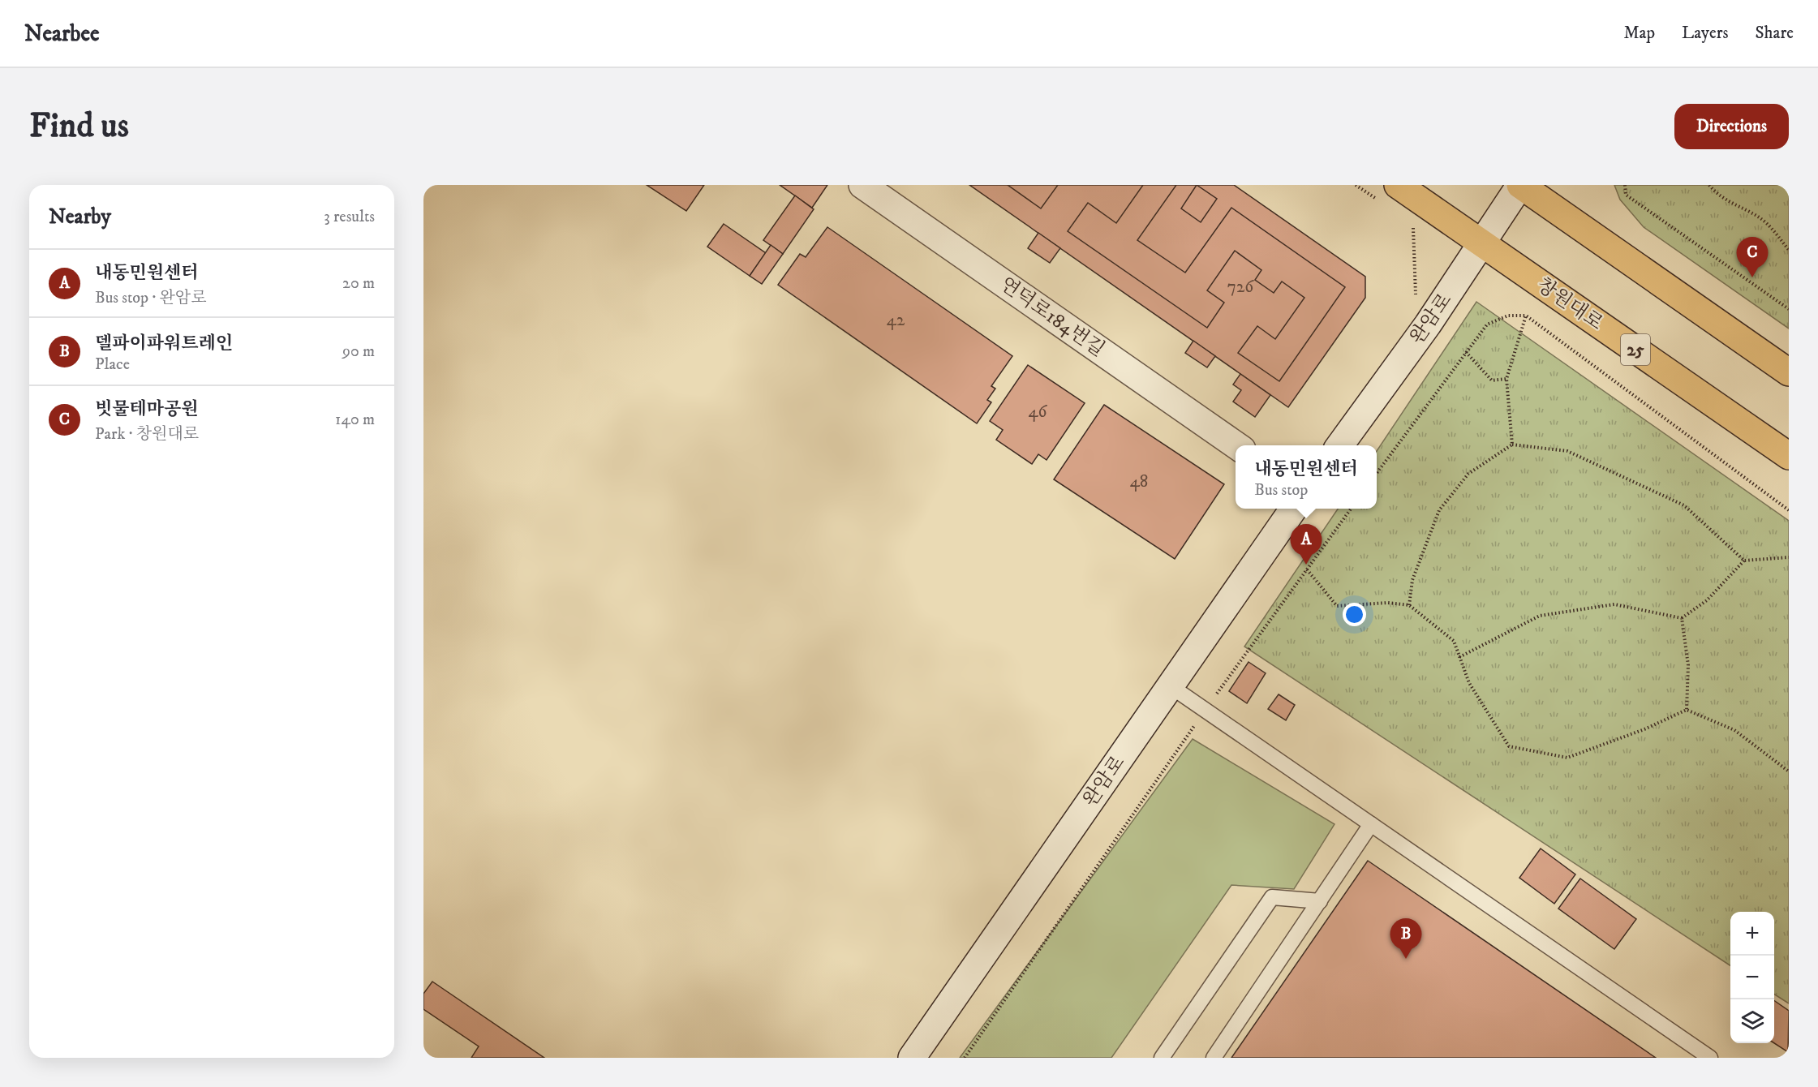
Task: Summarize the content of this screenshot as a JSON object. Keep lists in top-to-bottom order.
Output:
{
  "streets": {
    "main road": [
      "창원대로",
      "연덕로184번길",
      "완암로",
      "25"
    ]
  },
  "crossings": [
    ["창원대로", "완암로"]
  ],
  "house_numbers": [
    "726",
    "42",
    "46",
    "48"
  ],
  "page": {
    "header": "Nearbee",
    "nav": ["Map", "Layers", "Share"],
    "buttons": "Directions",
    "title": "Find us",
    "heading": ["Nearby", "3 results"],
    "pins": ["C", "A", "B"],
    "list": [
      {
        "mark": "A",
        "name": "내동민원센터",
        "note": "Bus stop · 완암로",
        "value": "20 m"
      },
      {
        "mark": "B",
        "name": "델파이파워트레인",
        "note": "Place",
        "value": "90 m"
      },
      {
        "mark": "C",
        "name": "빗물테마공원",
        "note": "Park · 창원대로",
        "value": "140 m"
      }
    ],
    "popup": ["내동민원센터", "Bus stop"],
    "map_buttons": ["+", "−"]
  }
}
